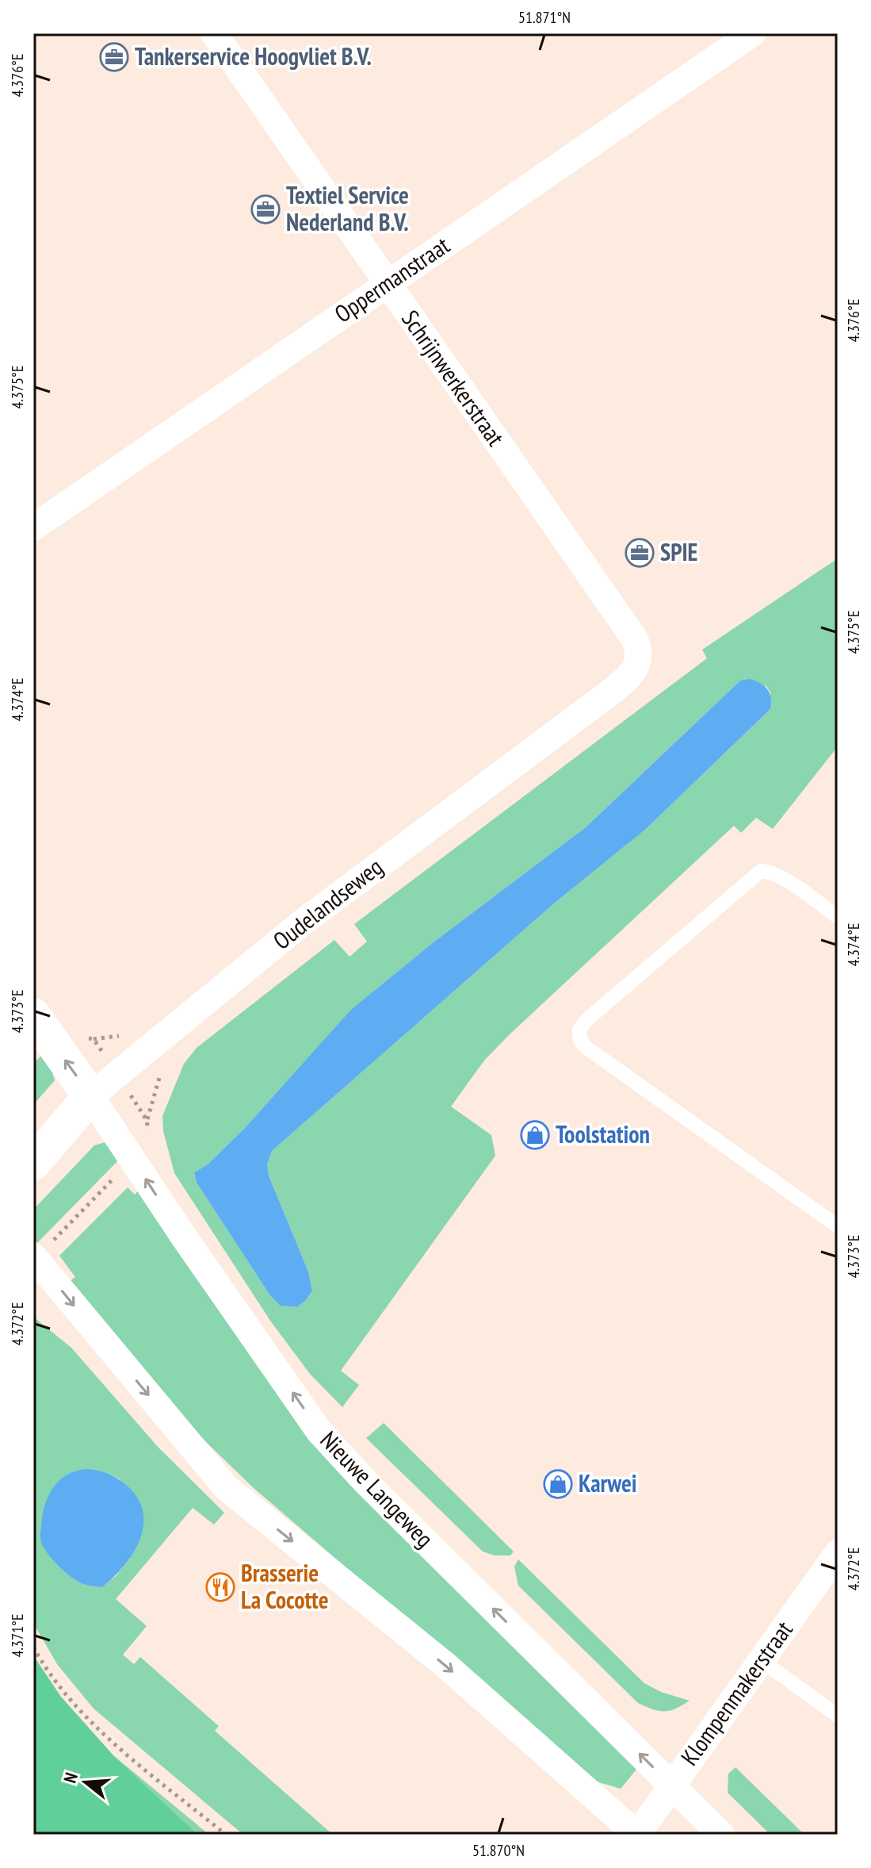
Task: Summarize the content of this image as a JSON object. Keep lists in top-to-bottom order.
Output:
{
  "streets": {
    "street": [
      "Oppermanstraat",
      "Schrijnwerkerstraat",
      "Oudelandseweg",
      "Nieuwe Langeweg",
      "Klompenmakerstraat"
    ]
  },
  "crossings": [
    ["Oppermanstraat", "Schrijnwerkerstraat"],
    ["Schrijnwerkerstraat", "Oudelandseweg"],
    ["Oudelandseweg", "Nieuwe Langeweg"],
    ["Nieuwe Langeweg", "Klompenmakerstraat"]
  ],
  "places": {
    "office": ["Tankerservice Hoogvliet B.V.", "Textiel Service Nederland B.V.", "SPIE"],
    "shop": ["Toolstation", "Karwei"],
    "restaurant": ["Brasserie La Cocotte"]
  },
  "north": "left",
  "coordinates": [
    "51.871°N",
    "4.376°E",
    "4.375°E",
    "4.374°E",
    "4.373°E",
    "4.372°E",
    "4.371°E",
    "51.870°N"
  ]
}
